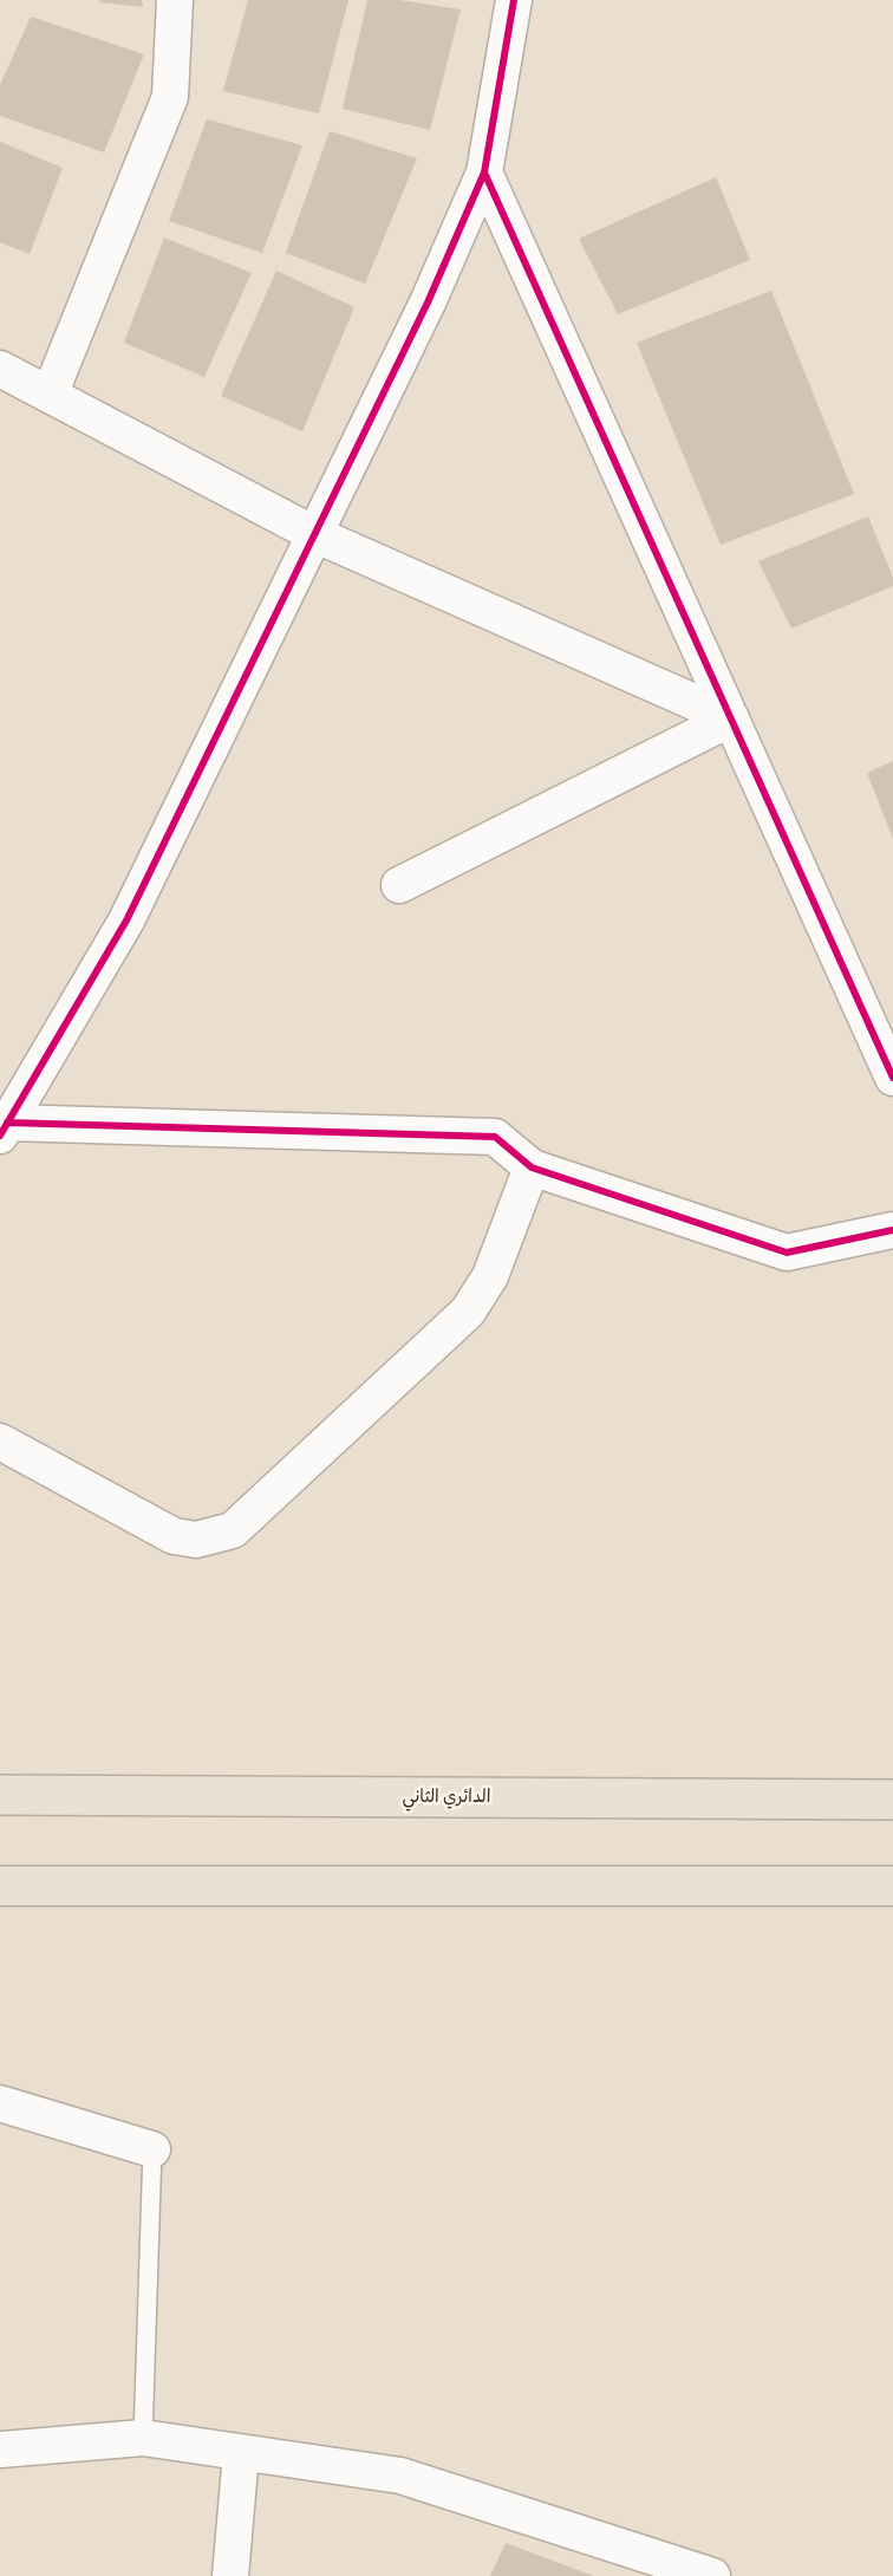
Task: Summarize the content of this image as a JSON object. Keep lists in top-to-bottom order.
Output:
{
  "streets": {
    "highway": ["الدائري الثاني"]
  }
}
